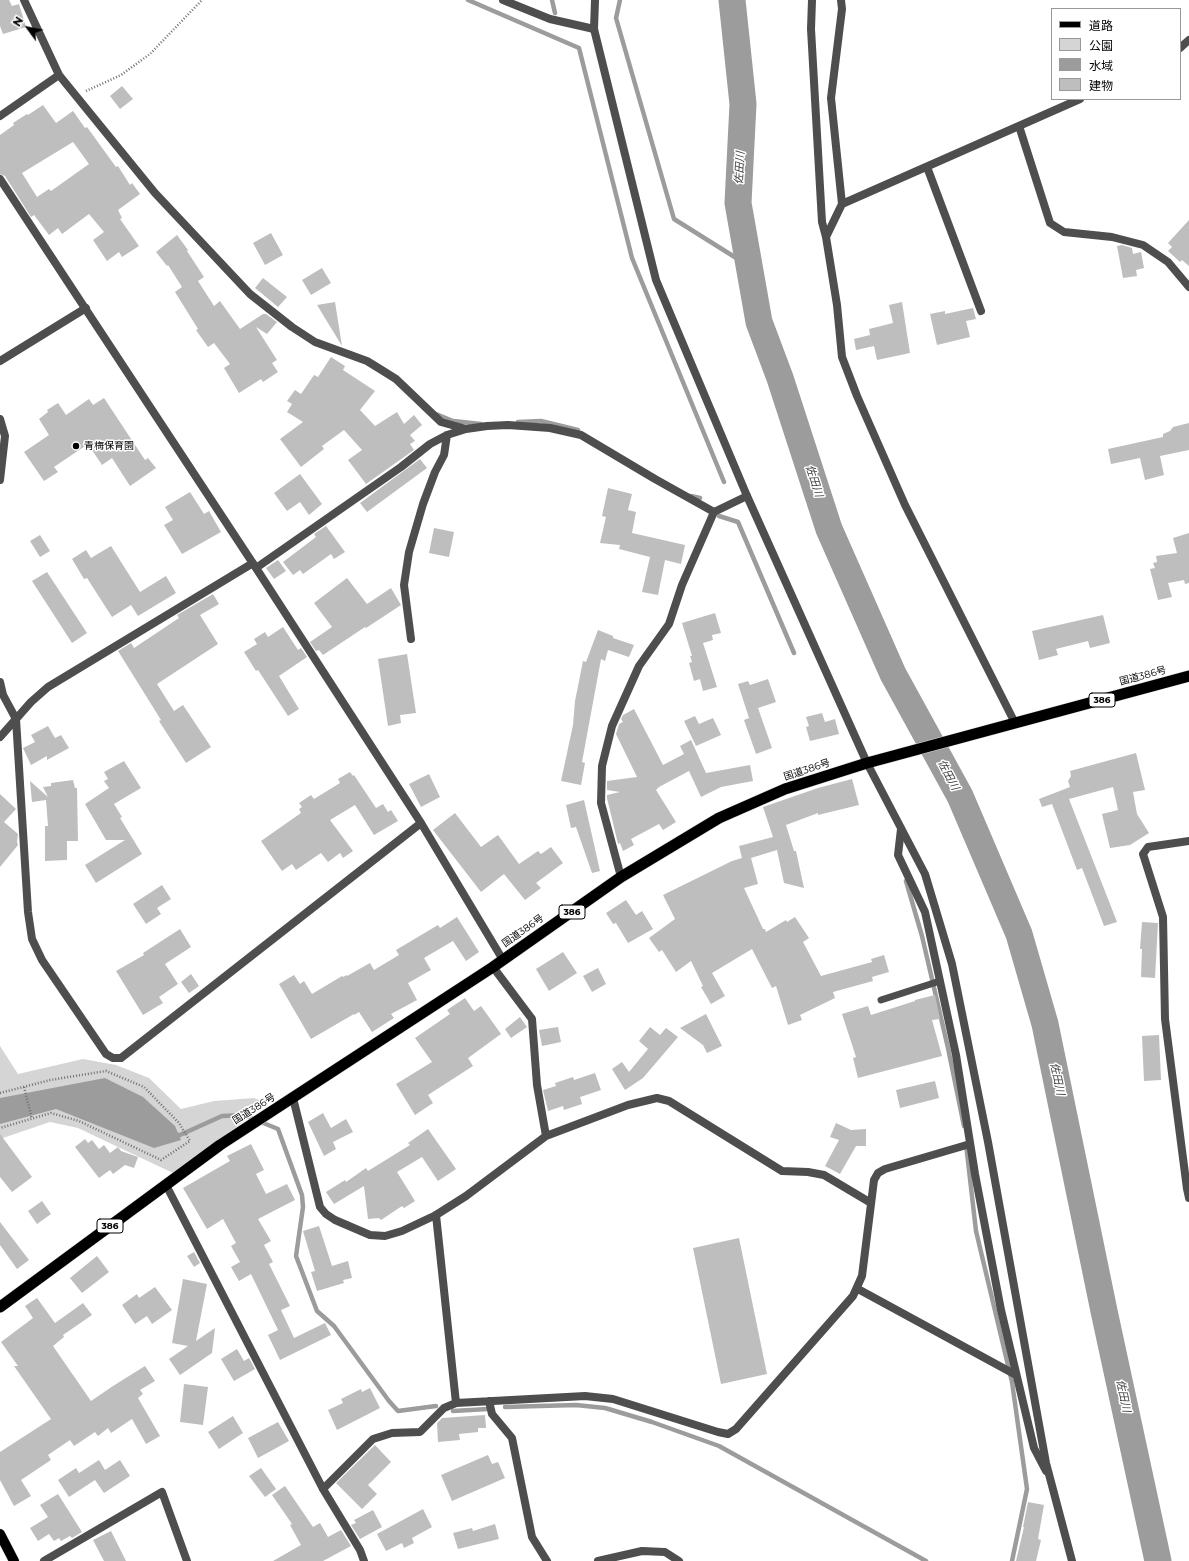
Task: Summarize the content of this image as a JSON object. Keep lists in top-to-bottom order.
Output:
{
  "streets": {
    "highway": ["国道386号", "386"]
  },
  "water": ["佐田川"],
  "places": ["青梅保育園"],
  "legend": [
    "道路",
    "公園",
    "水域",
    "建物"
  ],
  "north": "top left"
}
